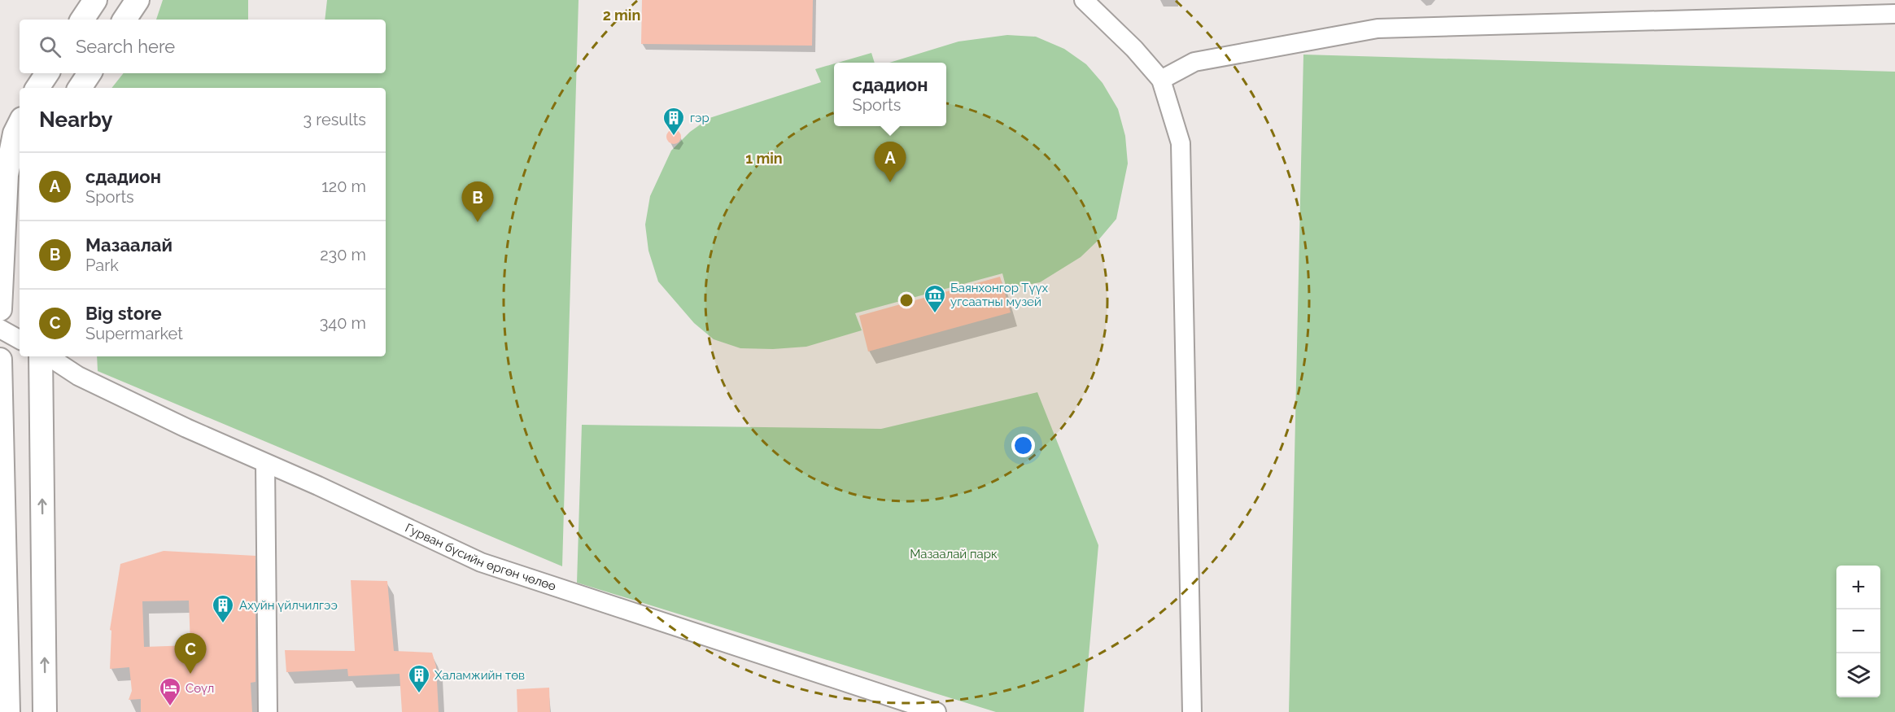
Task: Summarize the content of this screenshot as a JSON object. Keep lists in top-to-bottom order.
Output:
{
  "streets": {
    "street": ["Гурван бүсийн өргөн чөлөө"]
  },
  "parks": ["Мазаалай парк"],
  "places": {
    "building": ["гэр", "Ахуйн үйлчилгээ", "Халамжийн төв"],
    "museum": ["Баянхонгор Түүх угсаатны музей"],
    "hotel": ["Сөүл"]
  },
  "page": {
    "search": "Search here",
    "popup": ["сдадион", "Sports"],
    "heading": ["Nearby", "3 results"],
    "pins": ["A", "B", "C"],
    "list": [
      {
        "mark": "A",
        "name": "сдадион",
        "note": "Sports",
        "value": "120 m"
      },
      {
        "mark": "B",
        "name": "Мазаалай",
        "note": "Park",
        "value": "230 m"
      },
      {
        "mark": "C",
        "name": "Big store",
        "note": "Supermarket",
        "value": "340 m"
      }
    ],
    "map_buttons": ["+", "−"]
  },
  "rings": ["2 min", "1 min"]
}
